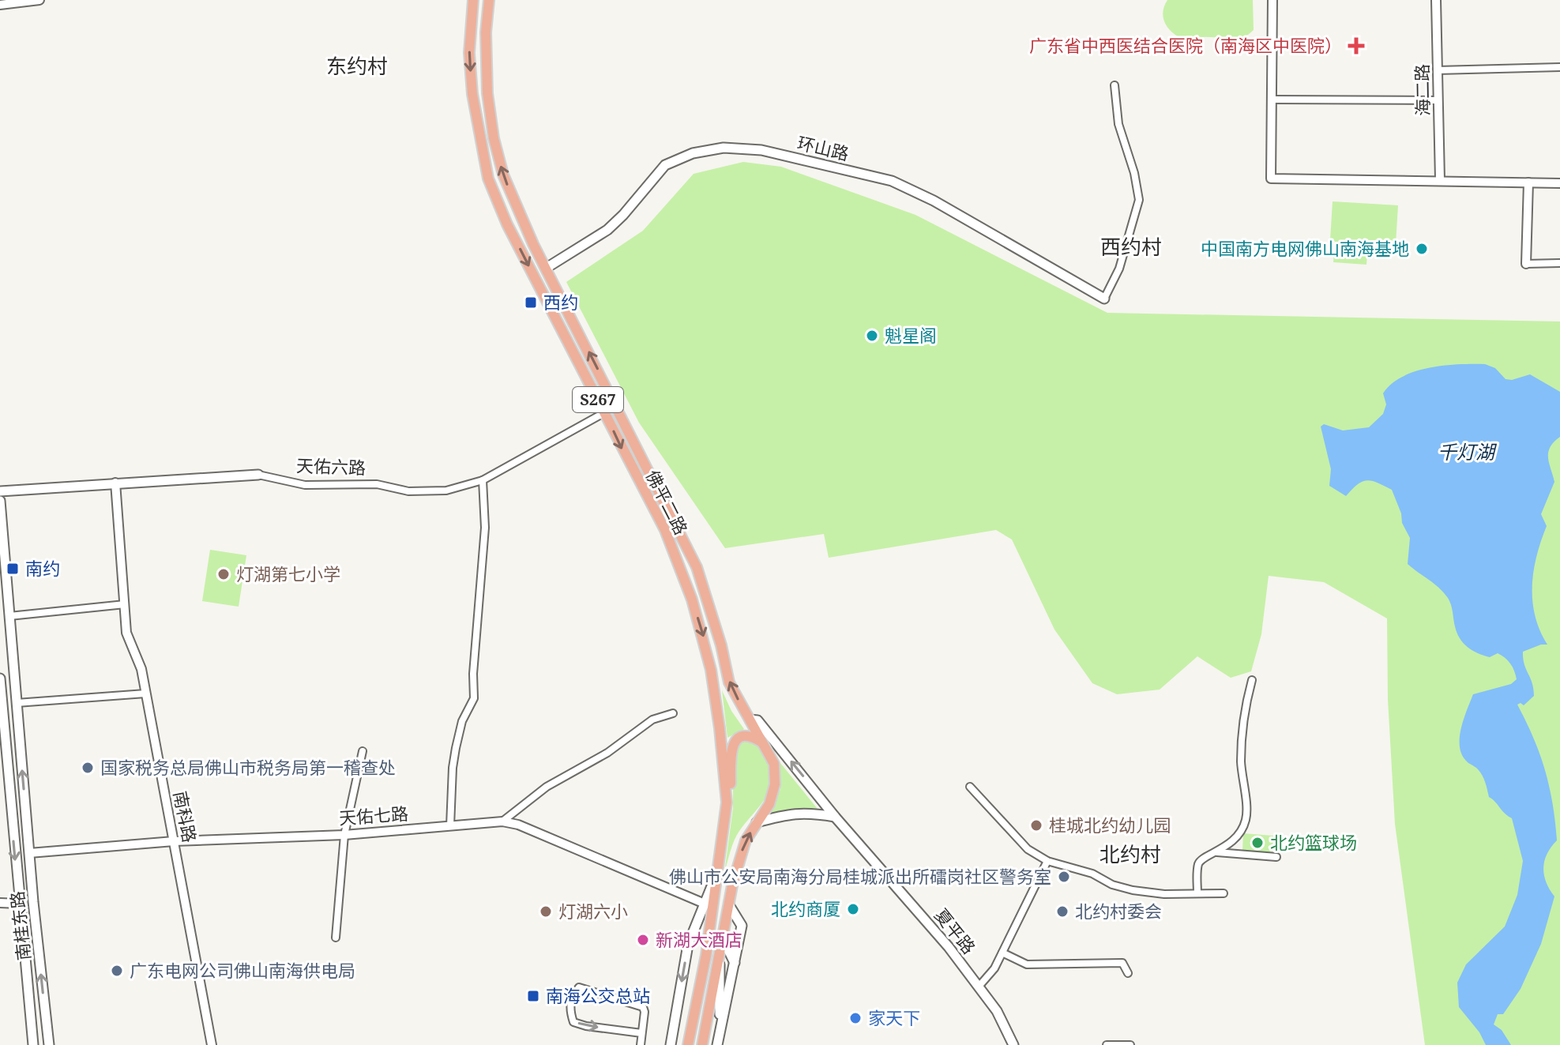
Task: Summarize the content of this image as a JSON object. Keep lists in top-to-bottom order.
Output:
{
  "streets": {
    "main road": [
      "环山路",
      "S267",
      "天佑六路",
      "佛平二路",
      "南桂东路",
      "夏平路"
    ],
    "street": ["海二路", "天佑七路", "南科路"]
  },
  "crossings": [
    ["环山路", "佛平二路"],
    ["天佑六路", "佛平二路"],
    ["天佑六路", "南科路"],
    ["佛平二路", "夏平路"],
    ["天佑七路", "南科路"],
    ["天佑七路", "南桂东路"]
  ],
  "districts": ["东约村", "西约村", "北约村"],
  "water": ["千灯湖"],
  "places": {
    "health": ["广东省中西医结合医院（南海区中医院）"],
    "other": [
      "中国南方电网佛山南海基地",
      "魁星阁",
      "灯湖第七小学",
      "国家税务总局佛山市税务局第一稽查处",
      "桂城北约幼儿园",
      "北约篮球场",
      "佛山市公安局南海分局桂城派出所礌岗社区警务室",
      "北约商厦",
      "灯湖六小",
      "北约村委会",
      "新湖大酒店",
      "广东电网公司佛山南海供电局",
      "家天下"
    ],
    "transit": ["西约", "南约", "南海公交总站"]
  }
}
